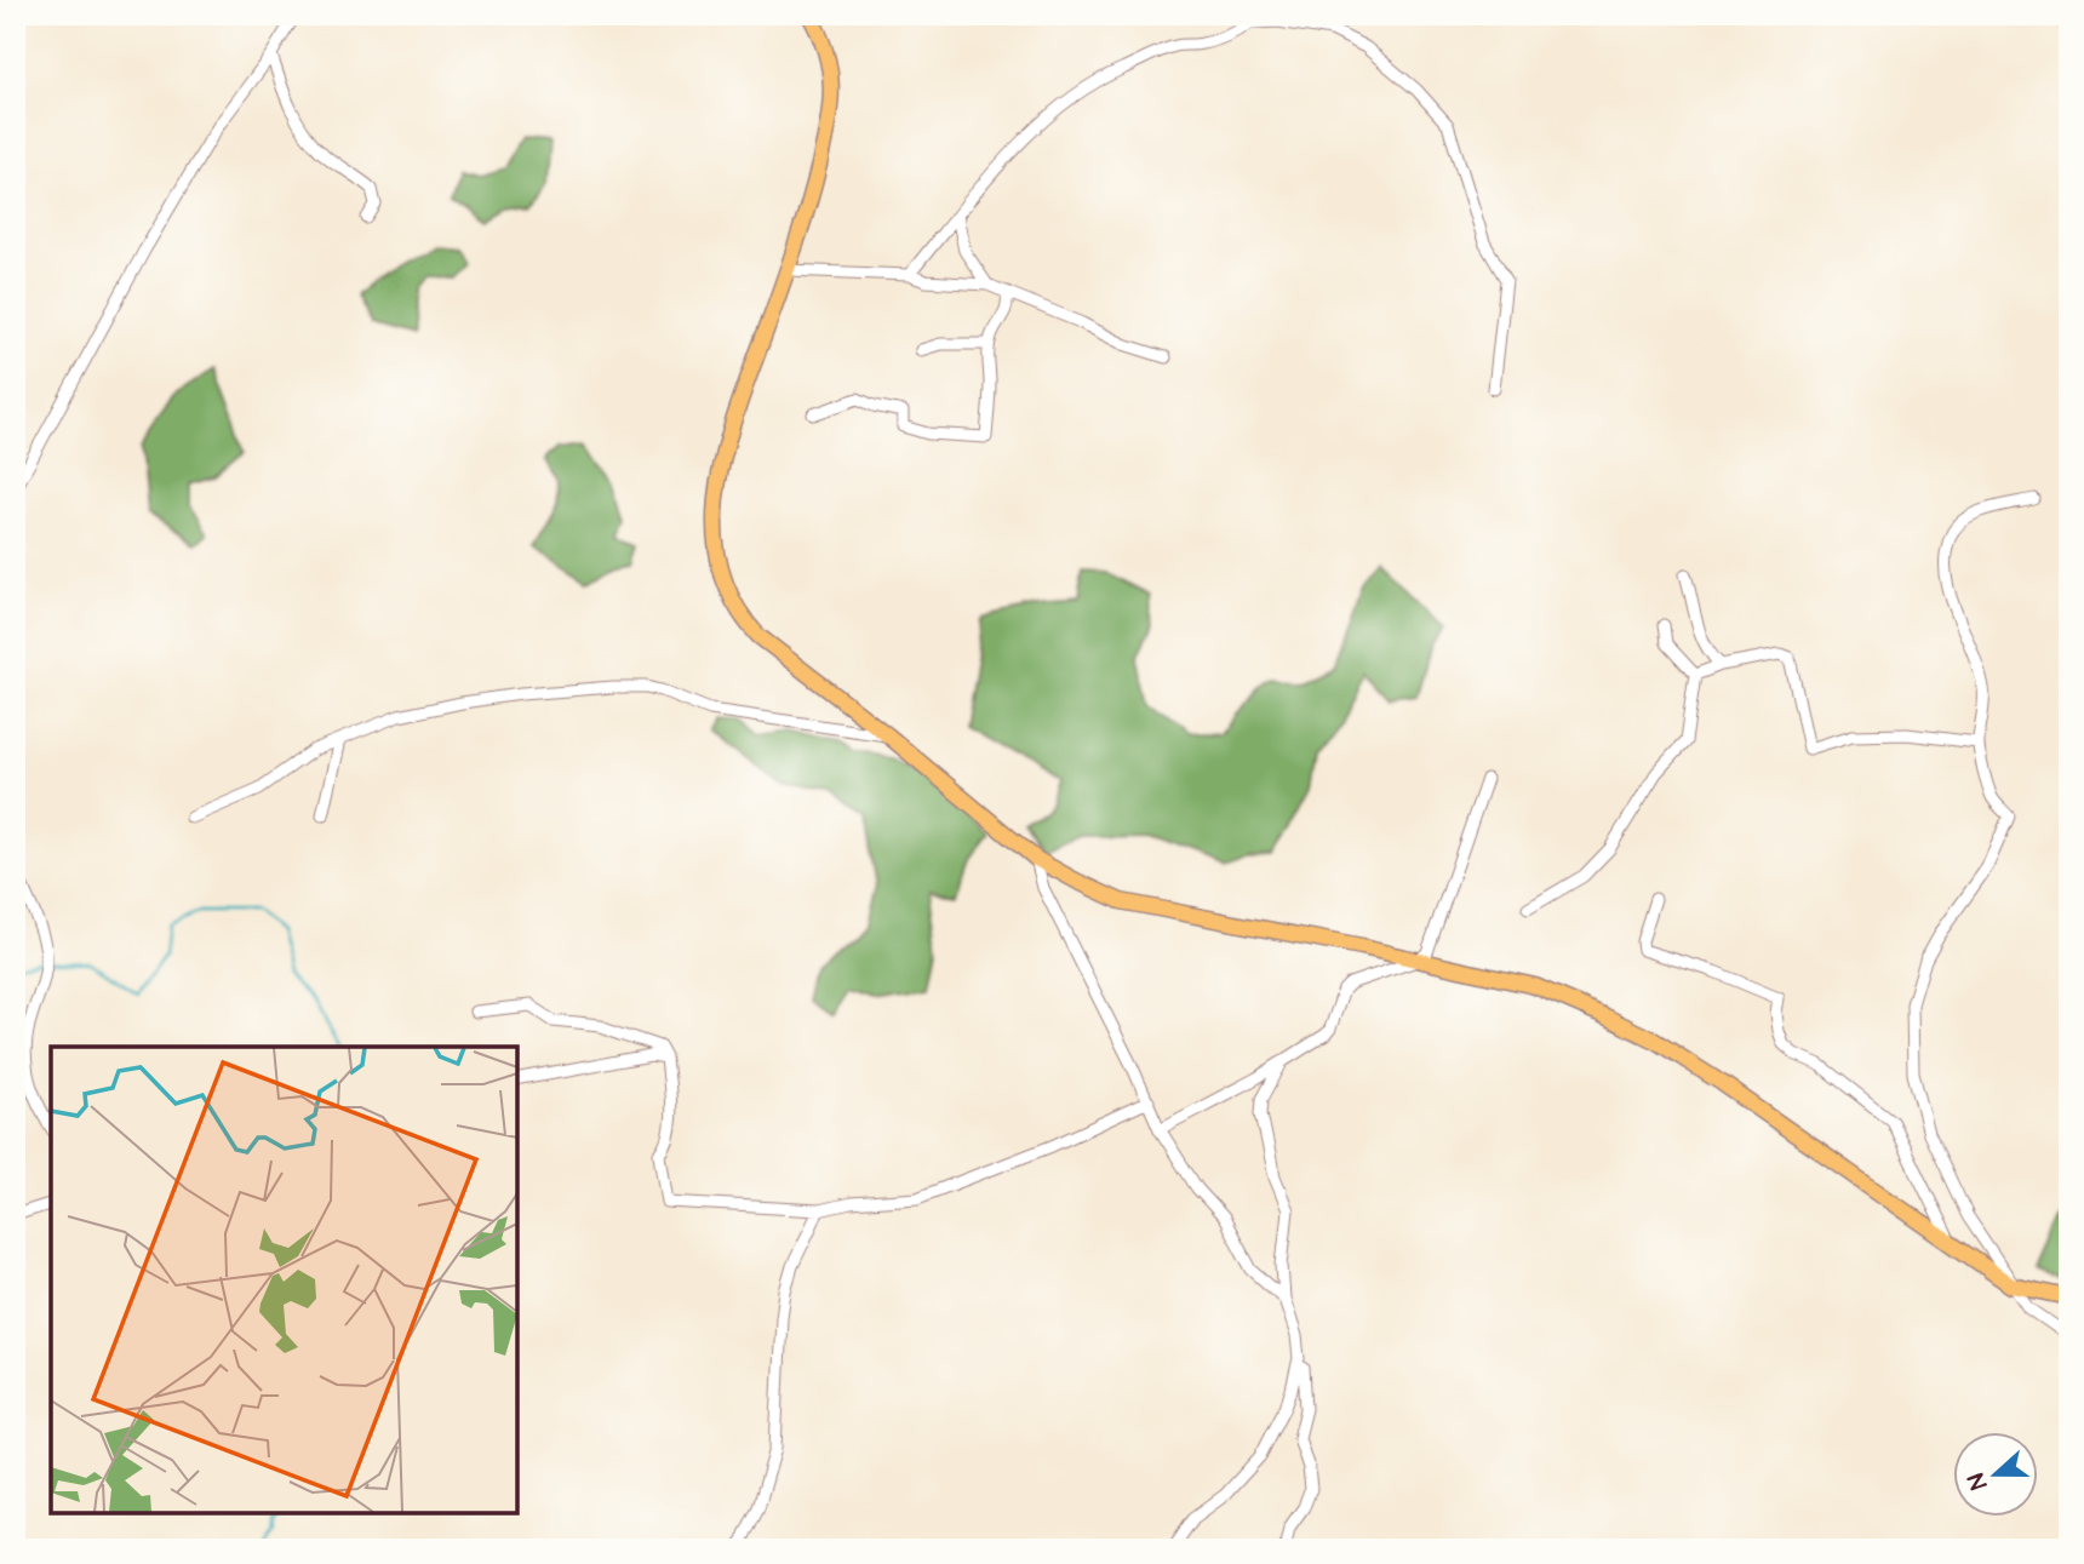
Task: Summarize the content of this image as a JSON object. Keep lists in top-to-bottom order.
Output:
{
  "north": "left"
}
